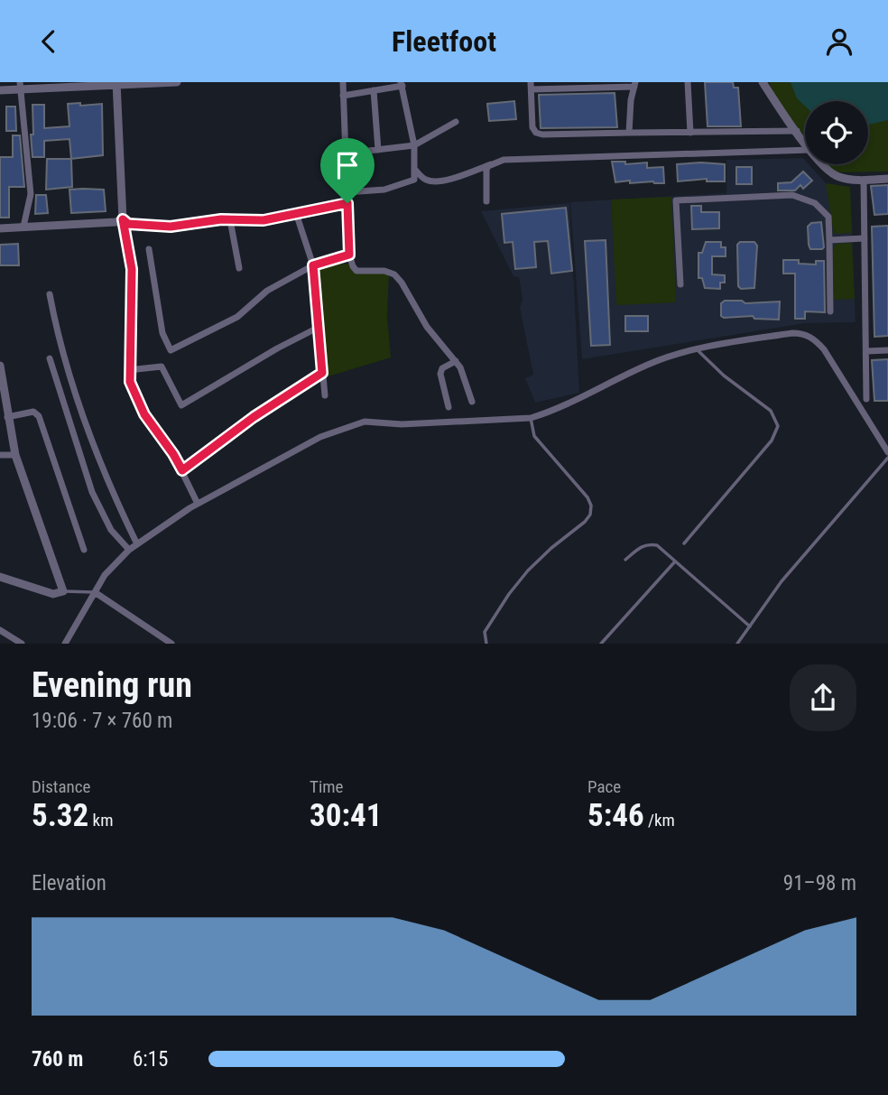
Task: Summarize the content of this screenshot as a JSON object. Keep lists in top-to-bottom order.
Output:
{
  "page": {
    "header": "Fleetfoot",
    "heading": ["Evening run", "19:06 · 7 × 760 m"],
    "stats": [
      ["Distance", "5.32 km"],
      ["Time", "30:41"],
      ["Pace", "5:46 /km"]
    ],
    "chart": ["Elevation", "91–98 m"],
    "list": [
      {
        "name": "760 m",
        "note": "6:15"
      }
    ]
  }
}
